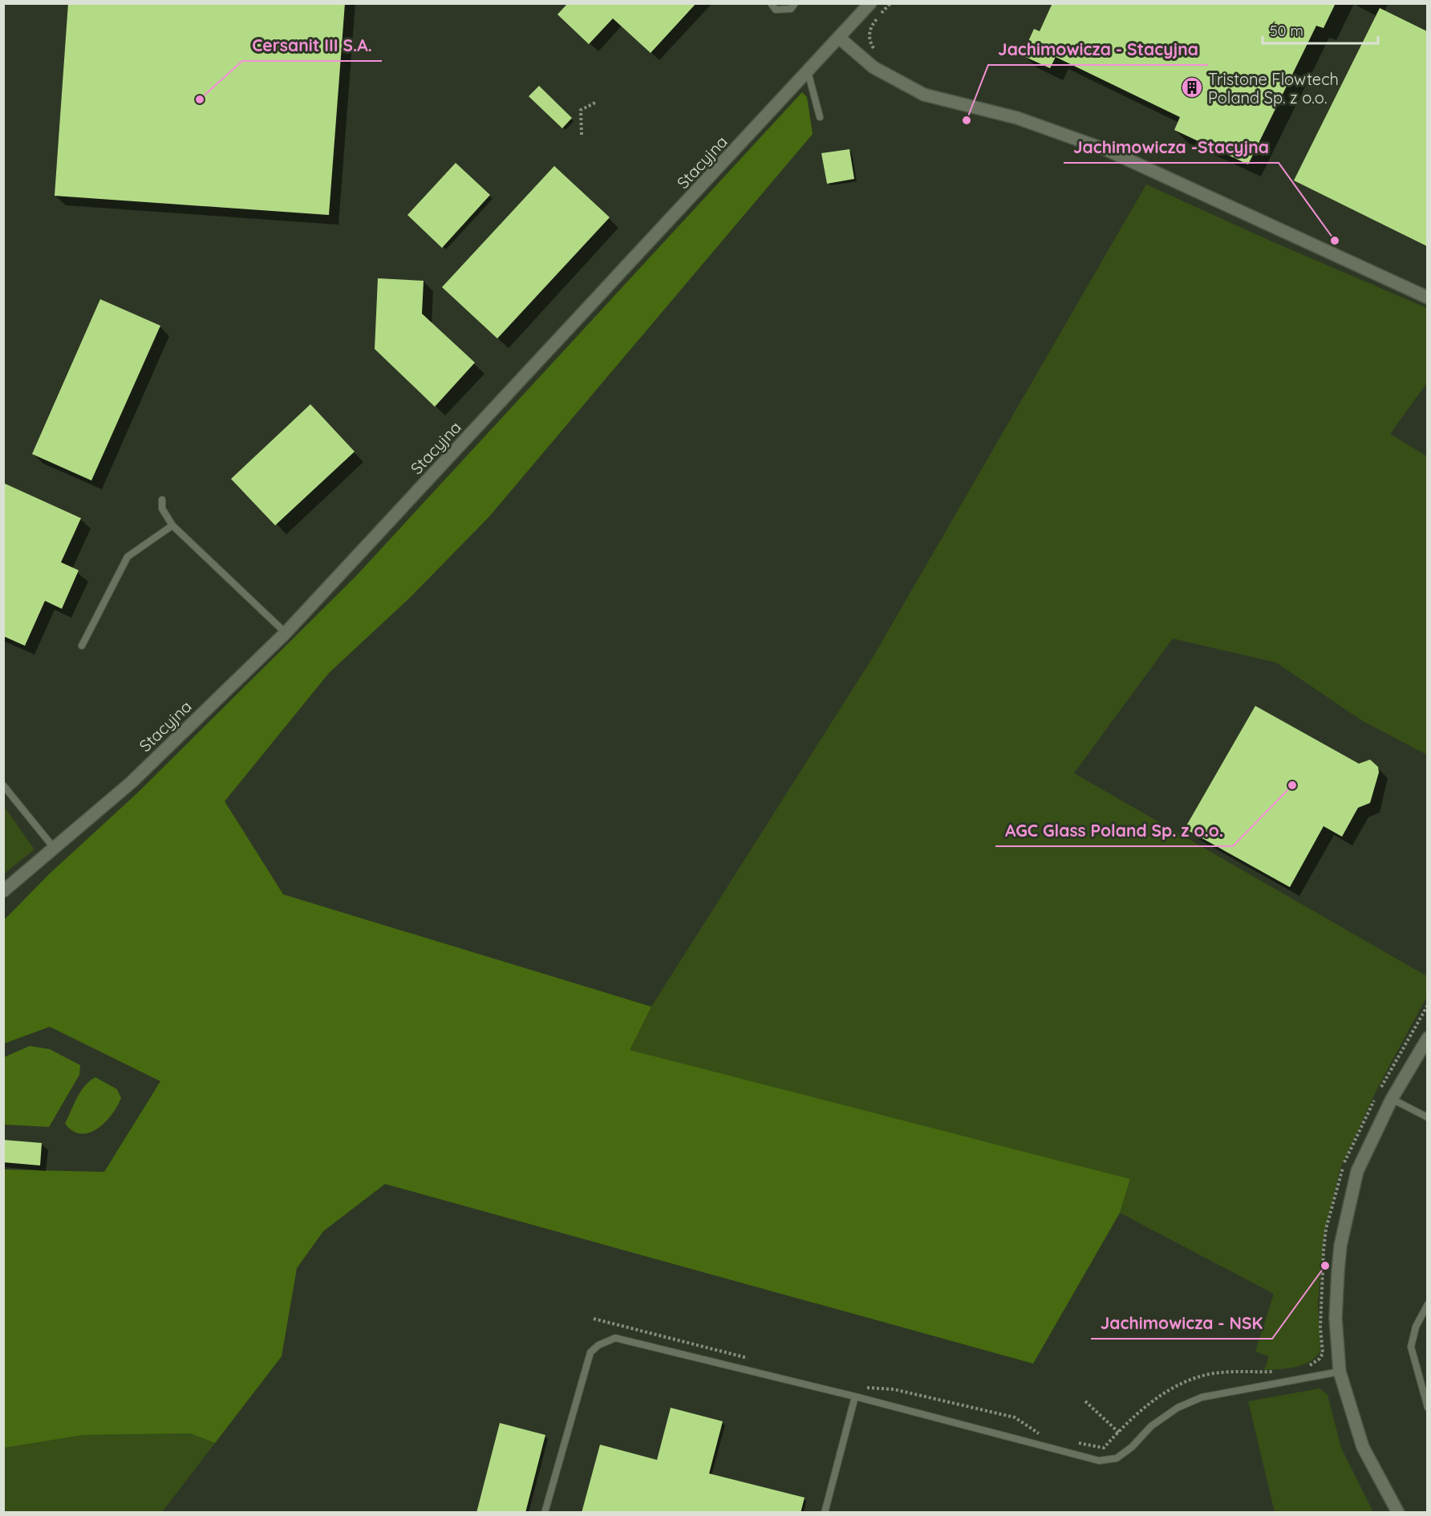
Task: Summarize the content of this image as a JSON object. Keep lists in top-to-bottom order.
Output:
{
  "streets": {
    "street": ["Stacyjna"]
  },
  "places": {
    "building": ["Tristone Flowtech Poland Sp. z o.o."],
    "other": [
      "Cersanit III S.A.",
      "Jachimowicza - Stacyjna",
      "Jachimowicza -Stacyjna",
      "AGC Glass Poland Sp. z o.o.",
      "Jachimowicza - NSK"
    ]
  },
  "scale_bar": "50 m"
}
